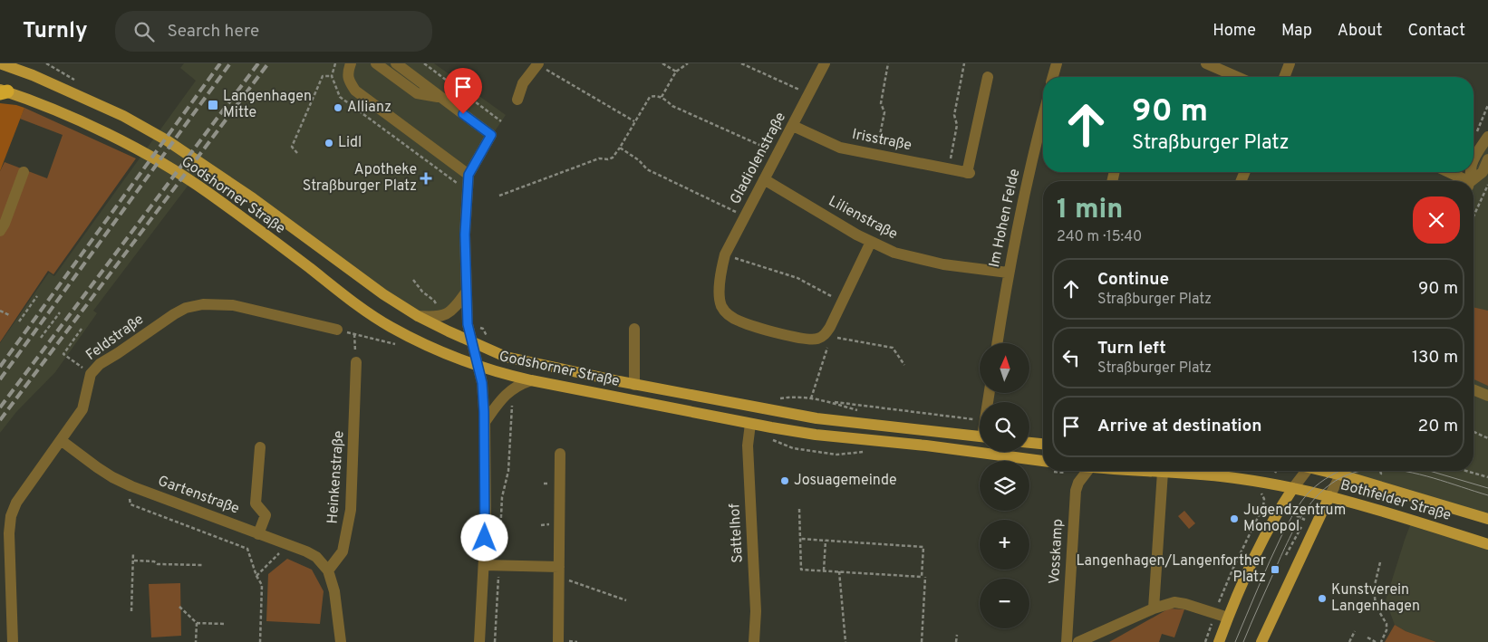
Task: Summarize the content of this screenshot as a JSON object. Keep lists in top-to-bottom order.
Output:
{
  "streets": {
    "main road": ["Godshorner Straße", "Bothfelder Straße"],
    "street": [
      "Irisstraße",
      "Gladiolenstraße",
      "Lilienstraße",
      "Im Hohen Felde",
      "Feldstraße",
      "Heinkenstraße",
      "Gartenstraße",
      "Sattelhof",
      "Vosskamp"
    ]
  },
  "crossings": [
    ["Irisstraße", "Gladiolenstraße"],
    ["Gladiolenstraße", "Lilienstraße"],
    ["Godshorner Straße", "Sattelhof"],
    ["Lilienstraße", "Im Hohen Felde"],
    ["Feldstraße", "Gartenstraße"],
    ["Heinkenstraße", "Gartenstraße"]
  ],
  "places": {
    "transit": ["Langenhagen Mitte", "Langenhagen/Langenforther Platz"],
    "other": [
      "Allianz",
      "Lidl",
      "Josuagemeinde",
      "Jugendzentrum Monopol",
      "Kunstverein Langenhagen"
    ],
    "health": ["Apotheke Straßburger Platz"]
  },
  "north": "top",
  "page": {
    "header": "Turnly",
    "search": "Search here",
    "nav": [
      "Home",
      "Map",
      "About",
      "Contact"
    ],
    "turn": ["90 m", "Straßburger Platz"],
    "heading": ["1 min", "240 m · 15:40"],
    "list": [
      {
        "name": "Continue",
        "note": "Straßburger Platz",
        "value": "90 m"
      },
      {
        "name": "Turn left",
        "note": "Straßburger Platz",
        "value": "130 m"
      },
      {
        "name": "Arrive at destination",
        "value": "20 m"
      }
    ],
    "map_buttons": ["+", "−"]
  }
}
